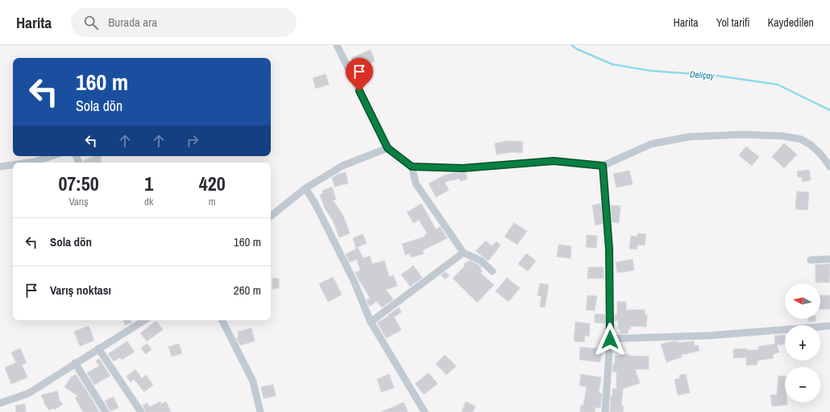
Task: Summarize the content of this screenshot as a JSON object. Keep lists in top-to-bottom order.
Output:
{
  "water": ["Deliçay"],
  "north": "left",
  "page": {
    "header": "Harita",
    "search": "Burada ara",
    "nav": ["Harita", "Yol tarifi", "Kaydedilen"],
    "turn": ["160 m", "Sola dön"],
    "eta": [
      "07:50",
      "Varış",
      "1",
      "dk",
      "420",
      "m"
    ],
    "list": [
      {
        "name": "Sola dön",
        "value": "160 m"
      },
      {
        "name": "Varış noktası",
        "value": "260 m"
      }
    ],
    "map_buttons": ["+", "−"]
  }
}
